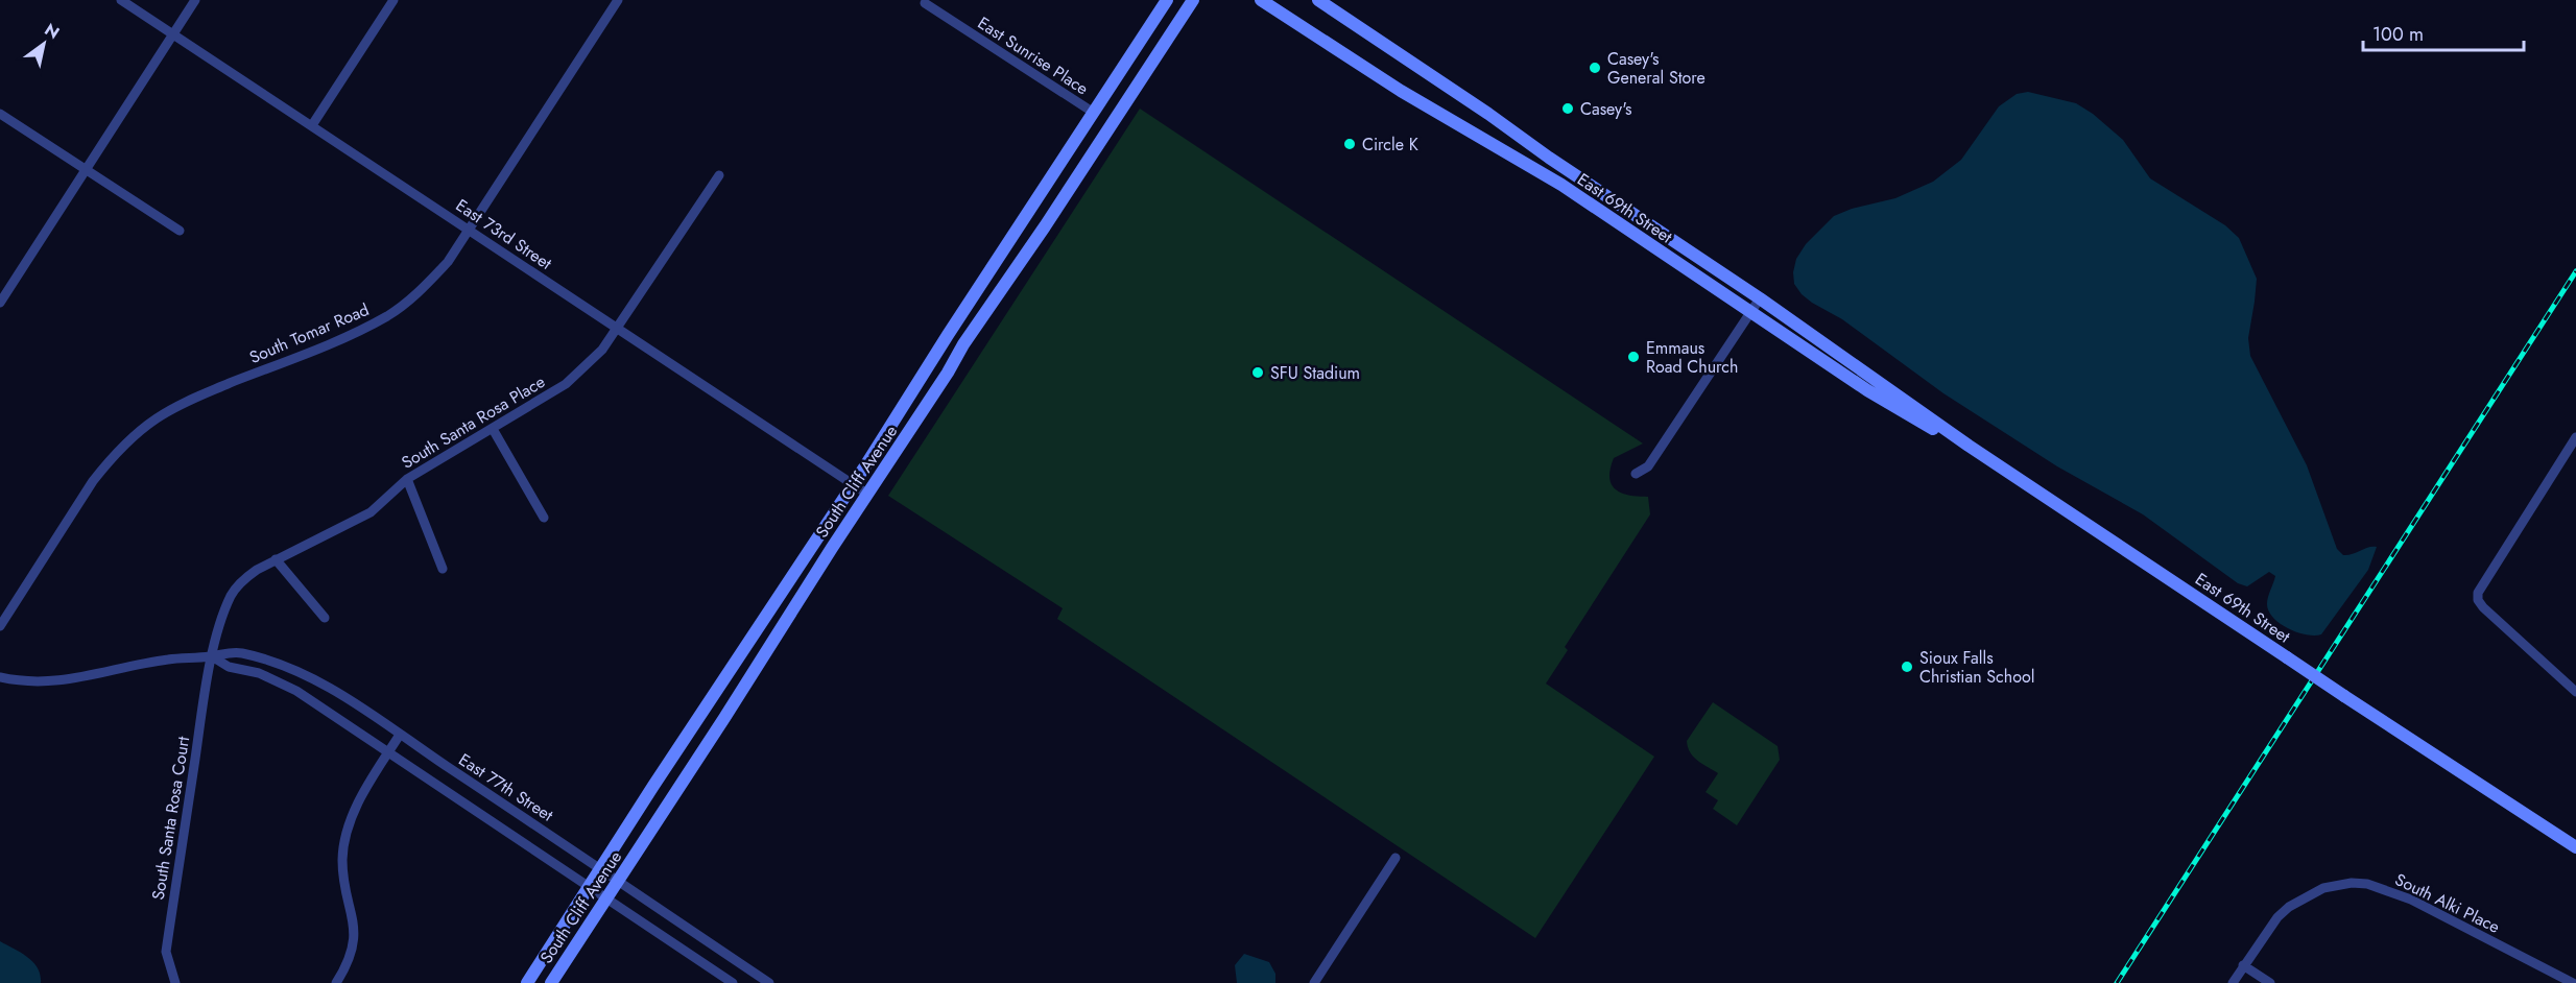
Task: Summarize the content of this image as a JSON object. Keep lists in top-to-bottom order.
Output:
{
  "streets": {
    "main road": ["East 69th Street", "South Cliff Avenue"],
    "street": [
      "East Sunrise Place",
      "East 73rd Street",
      "South Tomar Road",
      "South Santa Rosa Place",
      "East 77th Street",
      "South Santa Rosa Court",
      "South Alki Place"
    ]
  },
  "crossings": [
    ["East Sunrise Place", "South Cliff Avenue"],
    ["East 73rd Street", "South Tomar Road"],
    ["East 73rd Street", "South Santa Rosa Place"],
    ["East 73rd Street", "South Cliff Avenue"],
    ["South Santa Rosa Place", "East 77th Street"],
    ["South Santa Rosa Place", "South Santa Rosa Court"],
    ["South Cliff Avenue", "East 77th Street"],
    ["East 77th Street", "South Santa Rosa Court"]
  ],
  "places": [
    "Casey's General Store",
    "Casey's",
    "Circle K",
    "Emmaus Road Church",
    "SFU Stadium",
    "Sioux Falls Christian School"
  ],
  "scale_bar": "100 m",
  "north": "top right"
}
